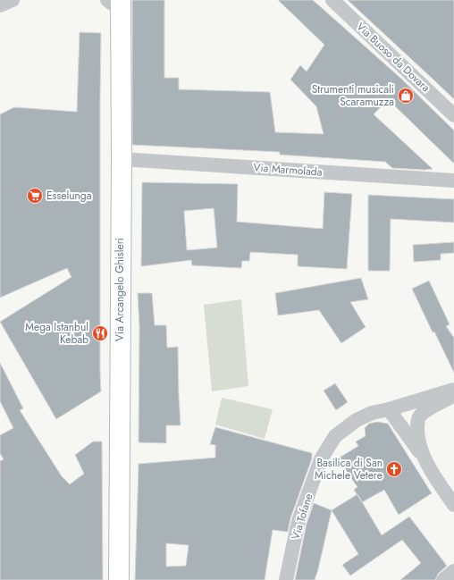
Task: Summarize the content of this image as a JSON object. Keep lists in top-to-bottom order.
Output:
{
  "streets": {
    "main road": ["Via Arcangelo Ghisleri"],
    "street": ["Via Buoso da Dovara", "Via Marmolada", "Via Tofane"]
  },
  "crossings": [
    ["Via Marmolada", "Via Arcangelo Ghisleri"]
  ],
  "places": {
    "shop": ["Strumenti musicali Scaramuzza"],
    "supermarket": ["Esselunga"],
    "restaurant": ["Mega Istanbul Kebab"],
    "church": ["Basilica di San Michele Vetere"]
  }
}
